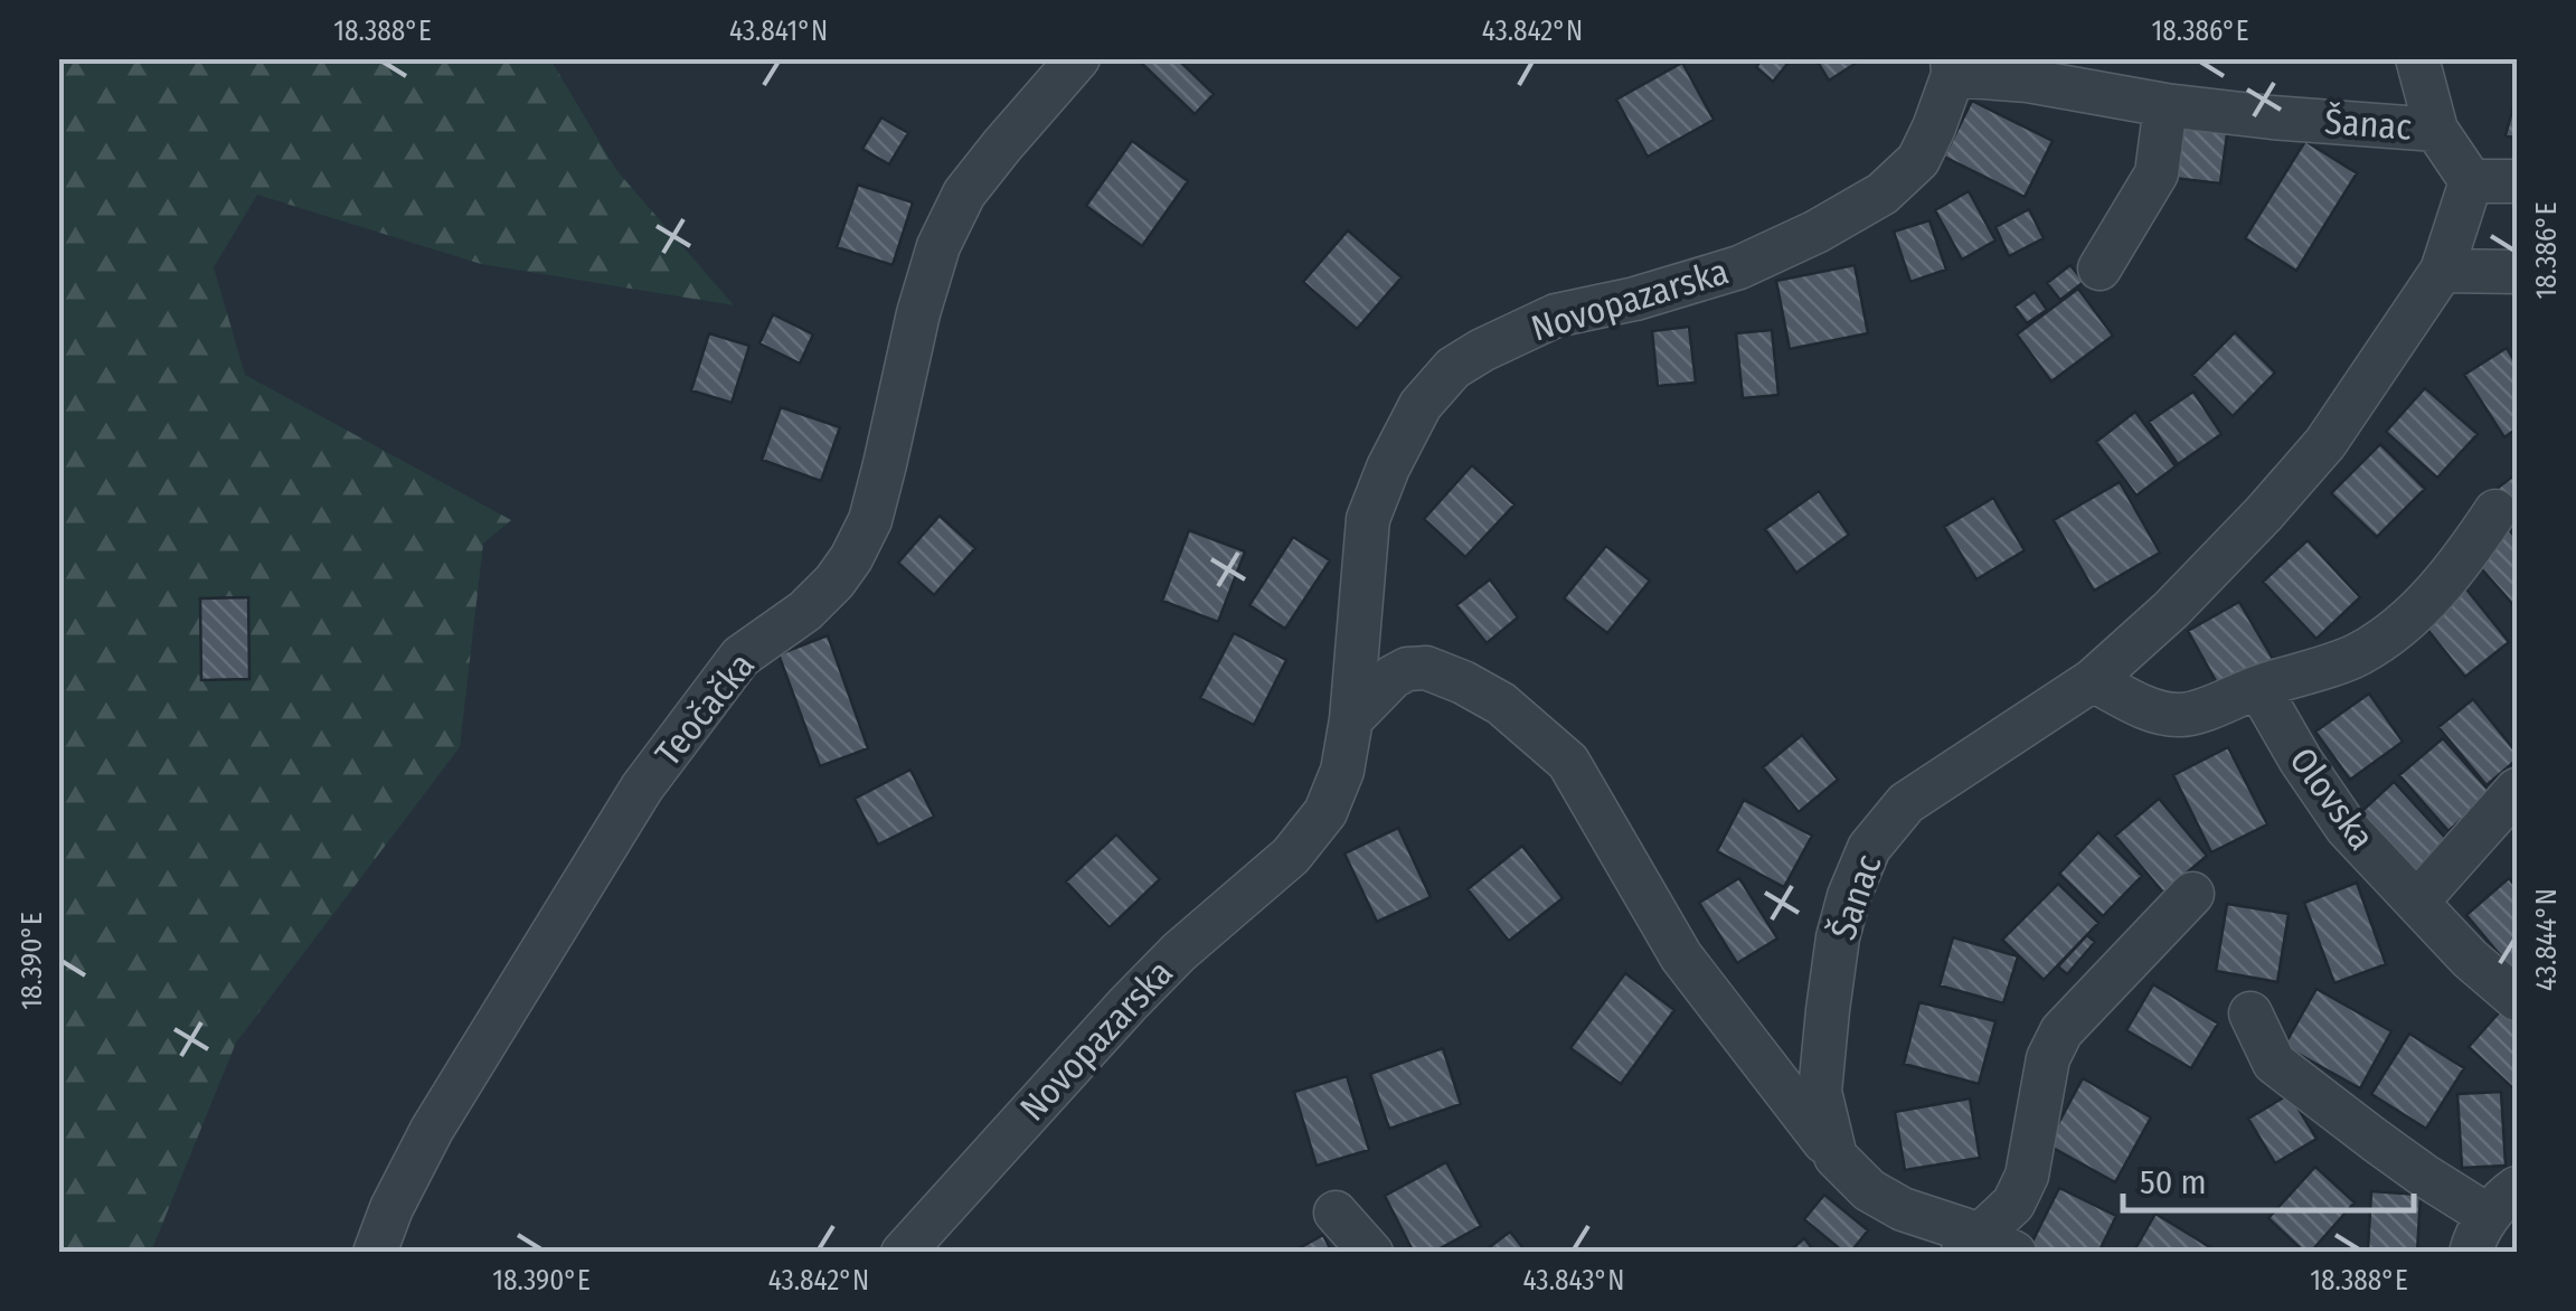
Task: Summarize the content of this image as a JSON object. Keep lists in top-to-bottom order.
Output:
{
  "streets": {
    "street": [
      "Šanac",
      "Novopazarska",
      "Teočačka",
      "Olovska"
    ]
  },
  "crossings": [
    ["Šanac", "Novopazarska"]
  ],
  "scale_bar": "50 m",
  "coordinates": [
    "18.388°E",
    "43.841°N",
    "43.842°N",
    "18.386°E",
    "43.844°N",
    "18.390°E",
    "43.843°N"
  ]
}
